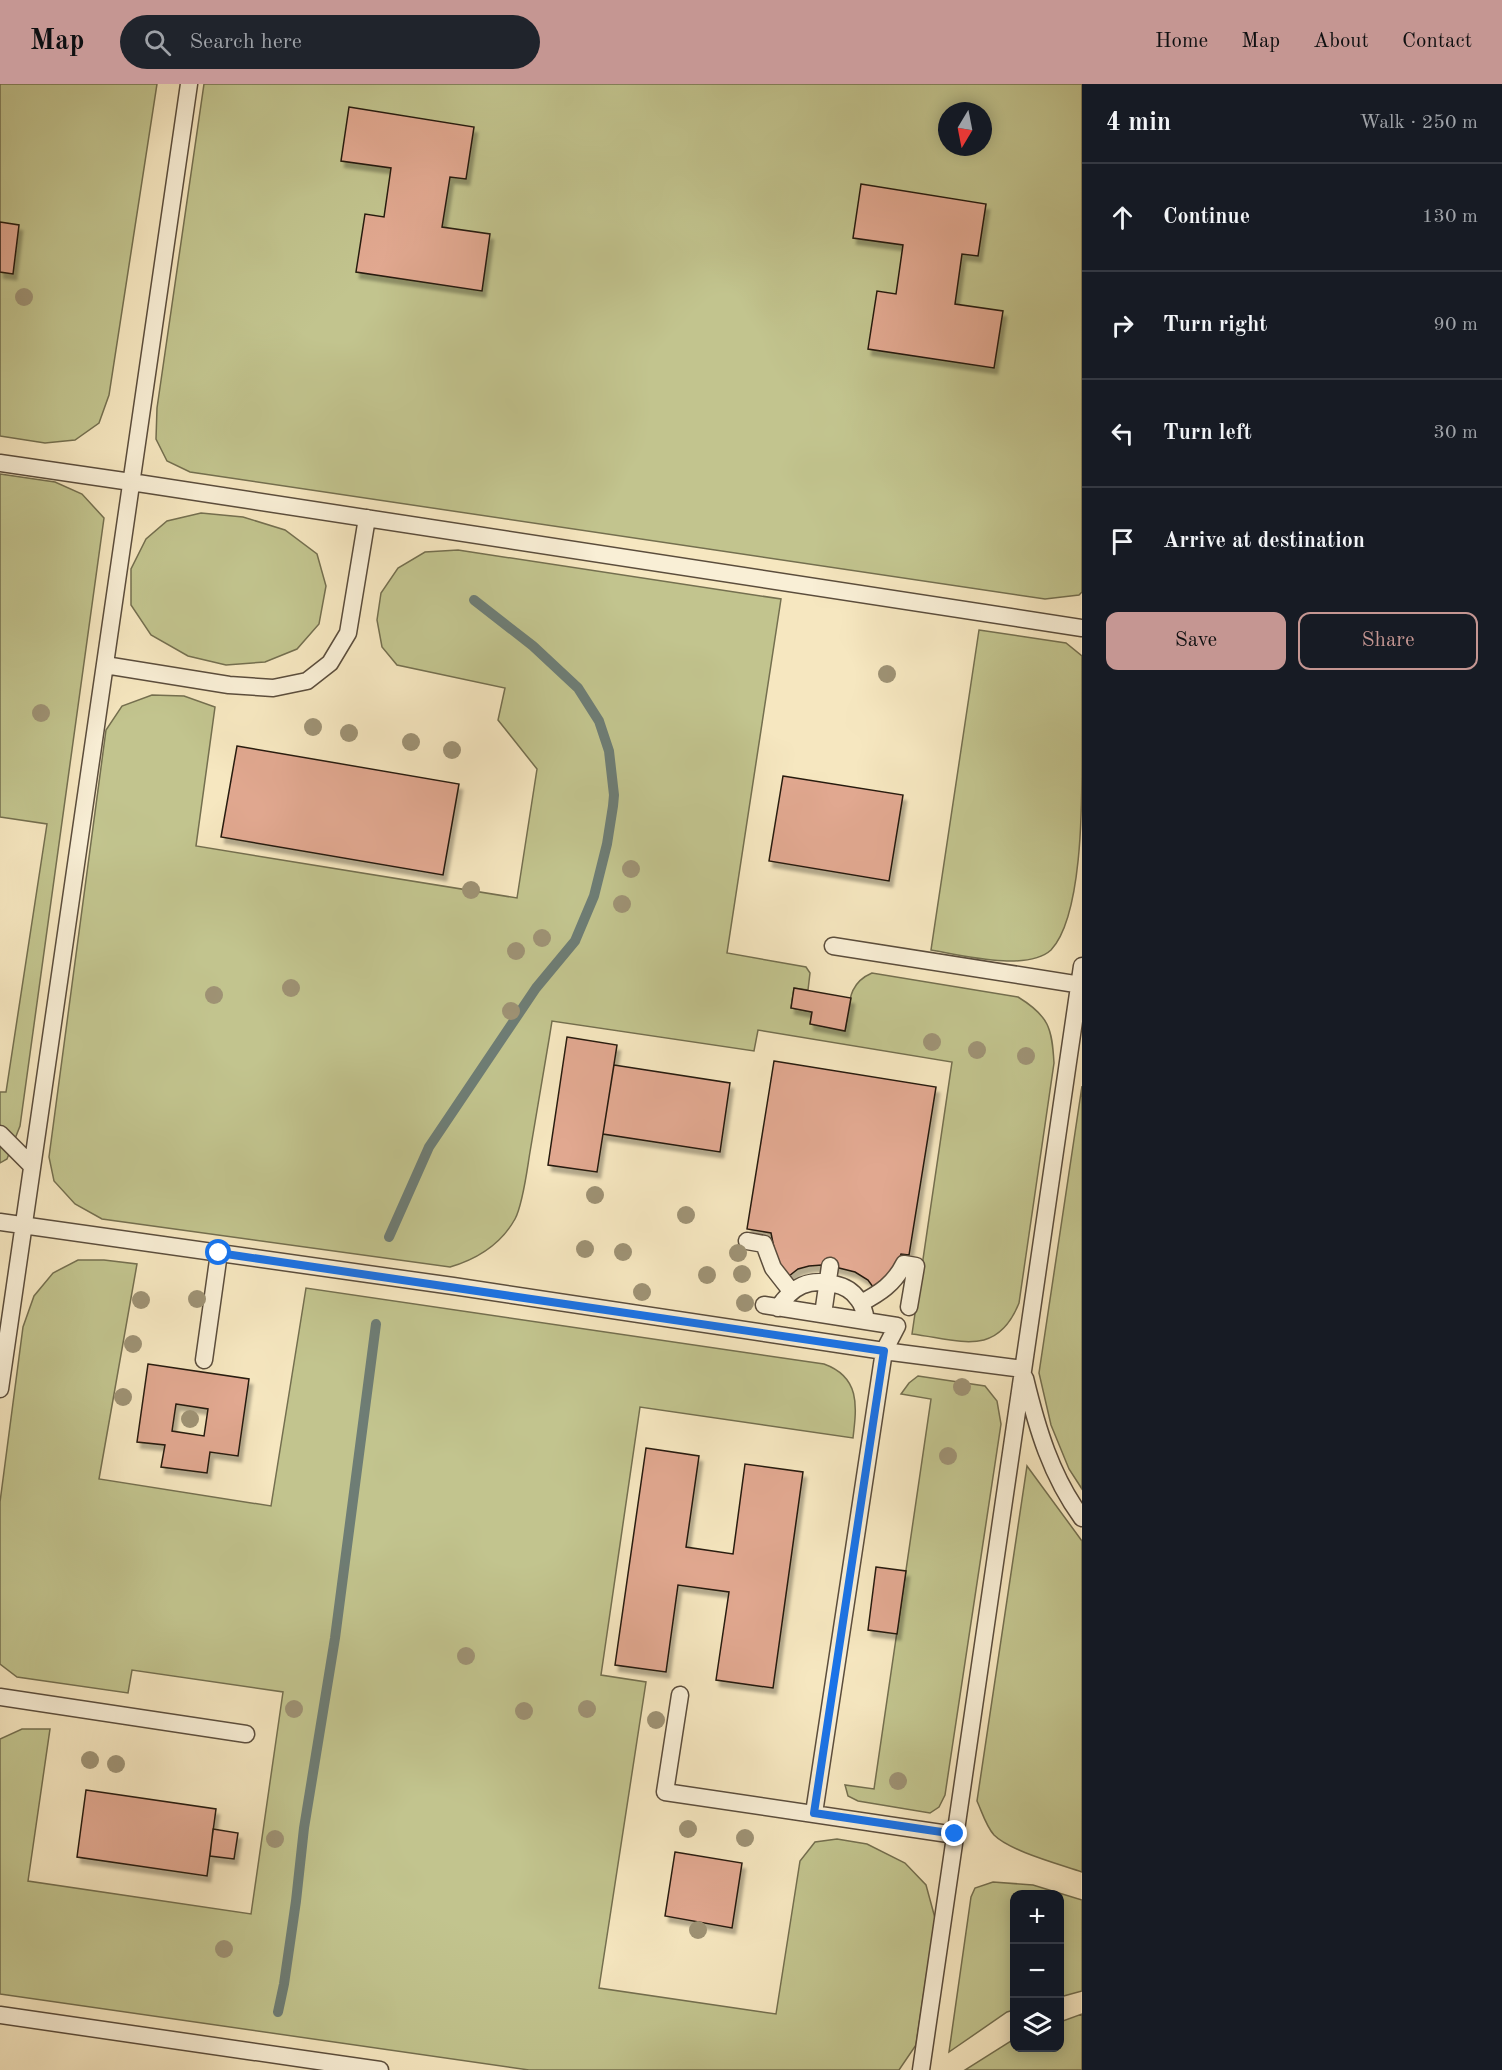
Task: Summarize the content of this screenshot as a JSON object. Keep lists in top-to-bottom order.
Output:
{
  "north": "bottom",
  "page": {
    "header": "Map",
    "search": "Search here",
    "nav": [
      "Home",
      "Map",
      "About",
      "Contact"
    ],
    "heading": ["4 min", "Walk · 250 m"],
    "list": [
      ["Continue", "130 m"],
      ["Turn right", "90 m"],
      ["Turn left", "30 m"],
      "Arrive at destination"
    ],
    "buttons": ["Save", "Share"],
    "map_buttons": ["+", "−"]
  }
}
